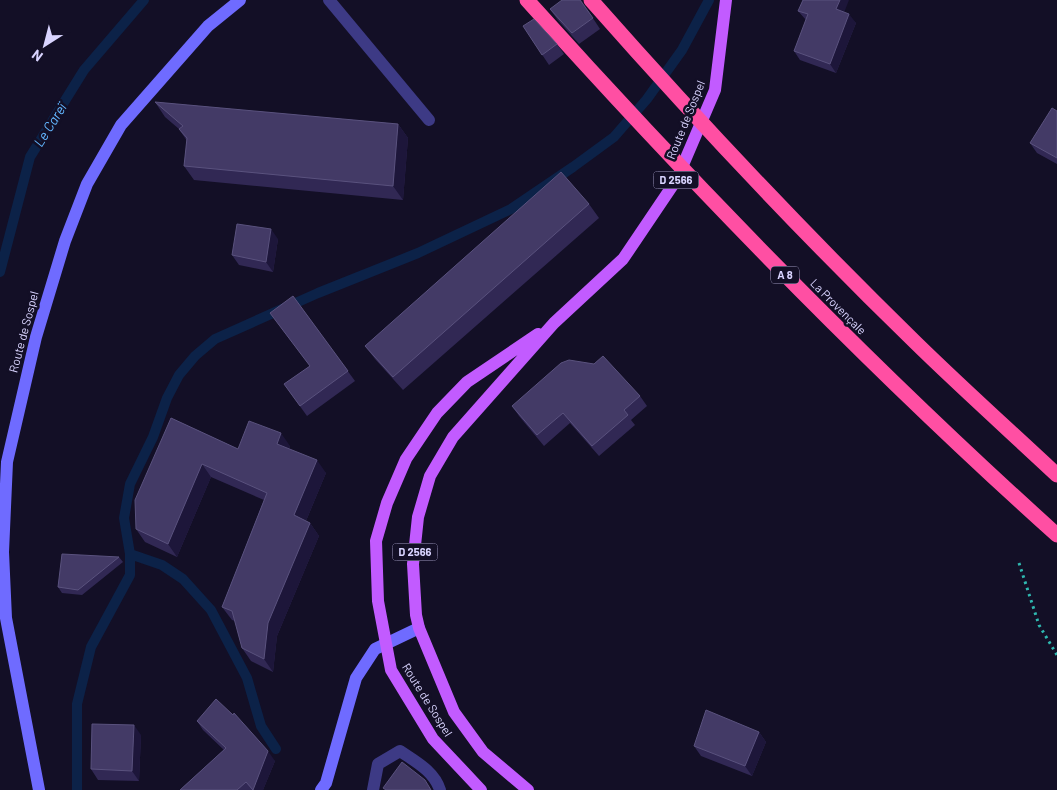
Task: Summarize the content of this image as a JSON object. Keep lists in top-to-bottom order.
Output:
{
  "streets": {
    "highway": ["A 8", "La Provençale"],
    "main road": ["Route de Sospel", "D 2566"]
  },
  "water": ["Le Careï"],
  "north": "bottom left"
}
